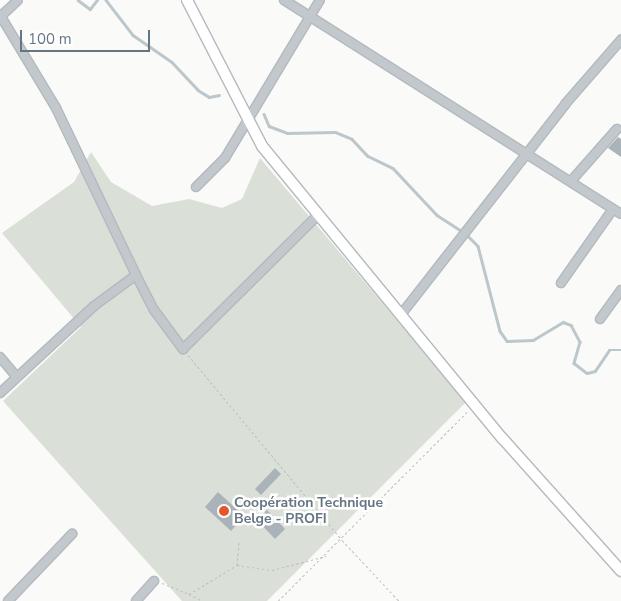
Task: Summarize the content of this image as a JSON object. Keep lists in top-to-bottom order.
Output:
{
  "places": ["Coopération Technique Belge - PROFI"],
  "scale_bar": "100 m"
}
